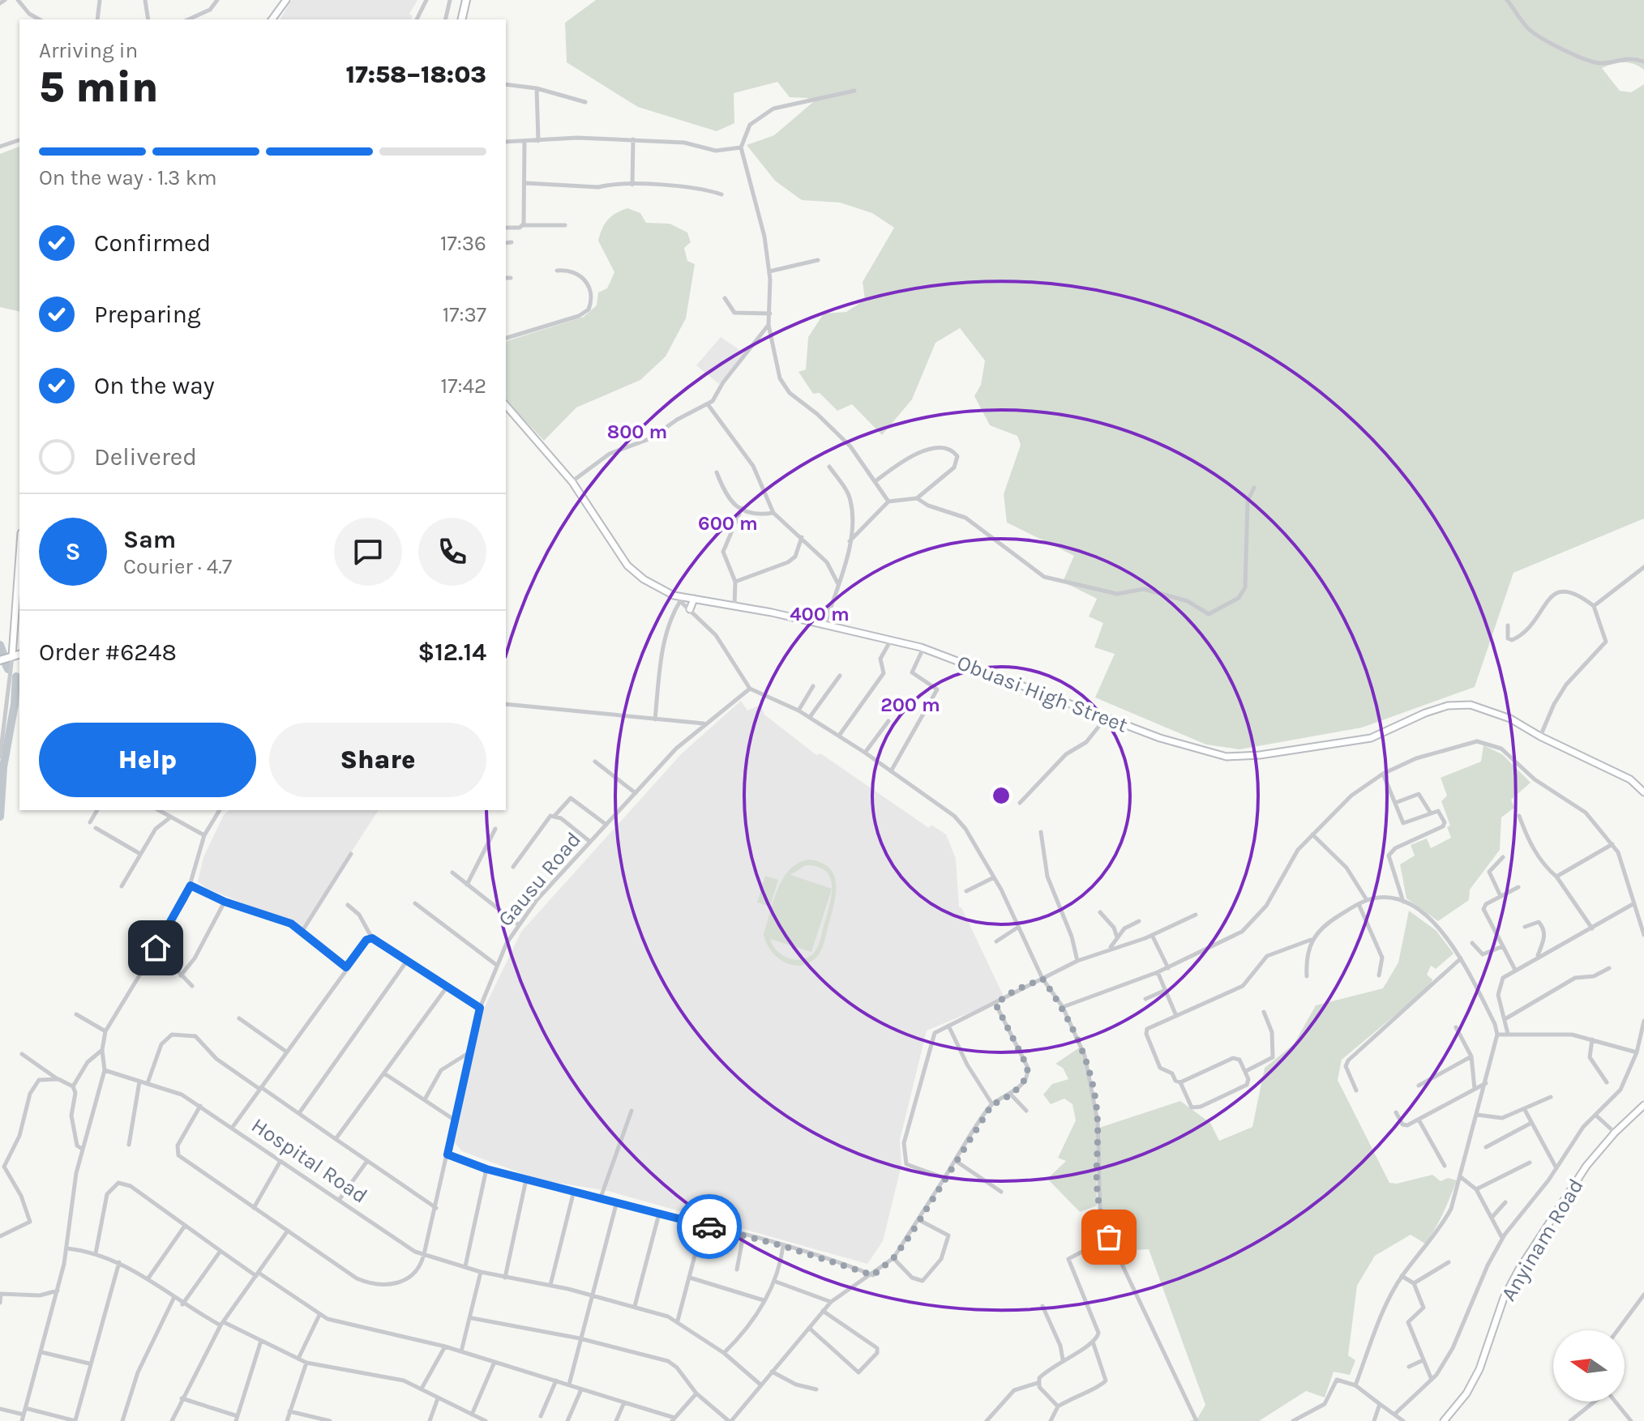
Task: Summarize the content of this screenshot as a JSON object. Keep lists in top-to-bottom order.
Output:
{
  "streets": {
    "street": [
      "Obuasi High Street",
      "Gausu Road",
      "Hospital Road",
      "Anyinam Road"
    ]
  },
  "crossings": [
    ["Gausu Road", "Hospital Road"]
  ],
  "north": "left",
  "page": {
    "heading": ["5 min", "Arriving in", "17:58–18:03"],
    "panel": [
      "Sam",
      "Courier · 4.7",
      "Order #6248",
      "$12.14"
    ],
    "bar": "On the way · 1.3 km",
    "list": [
      ["Confirmed", "17:36"],
      ["Preparing", "17:37"],
      ["On the way", "17:42"],
      "Delivered"
    ],
    "round": "S",
    "buttons": ["Help", "Share"]
  },
  "rings": [
    "800 m",
    "600 m",
    "400 m",
    "200 m"
  ]
}
